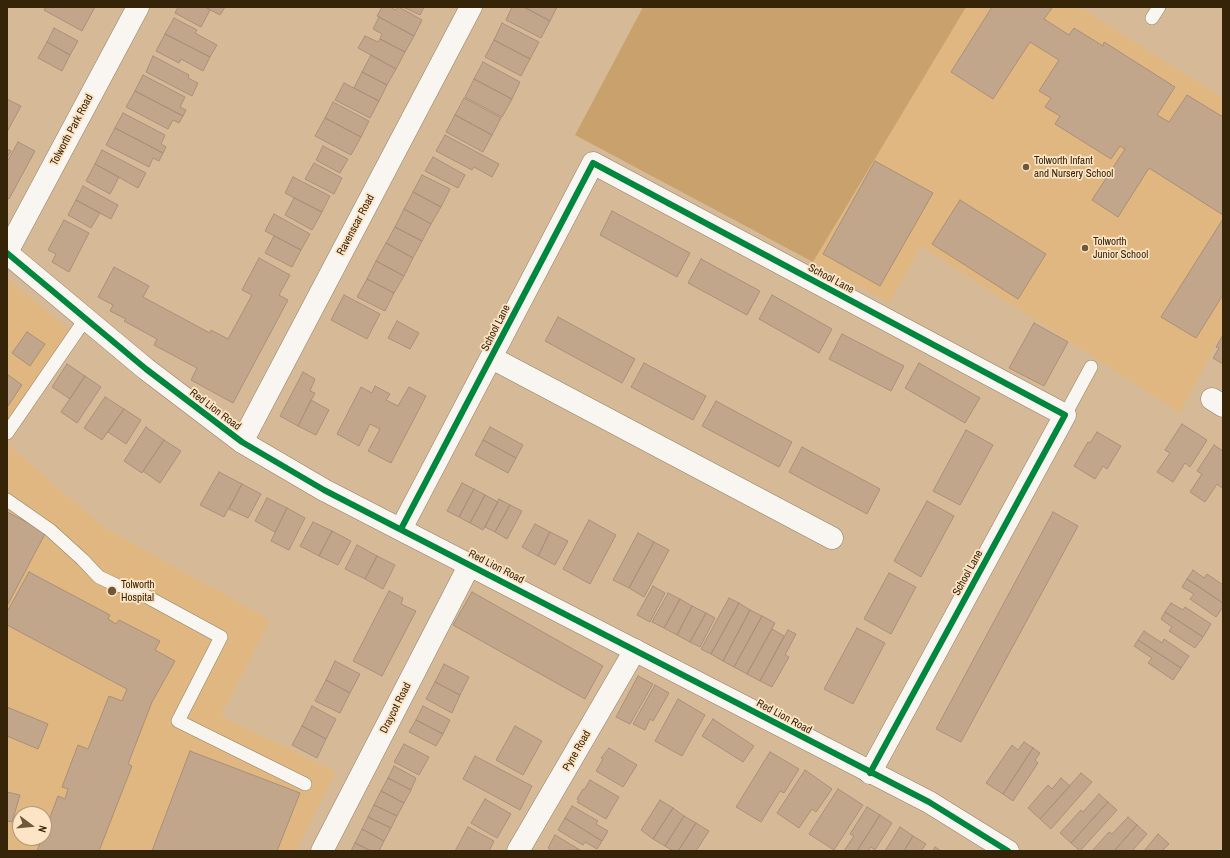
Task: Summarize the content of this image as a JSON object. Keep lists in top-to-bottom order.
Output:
{
  "streets": {
    "street": [
      "Tolworth Park Road",
      "Ravenscar Road",
      "School Lane",
      "Red Lion Road",
      "Draycot Road",
      "Pyne Road"
    ]
  },
  "crossings": [
    ["Tolworth Park Road", "Red Lion Road"],
    ["Ravenscar Road", "Red Lion Road"],
    ["School Lane", "Red Lion Road"],
    ["Red Lion Road", "Draycot Road"],
    ["Red Lion Road", "Pyne Road"]
  ],
  "places": ["Tolworth Infant and Nursery School", "Tolworth Junior School", "Tolworth Hospital"],
  "north": "right"
}
